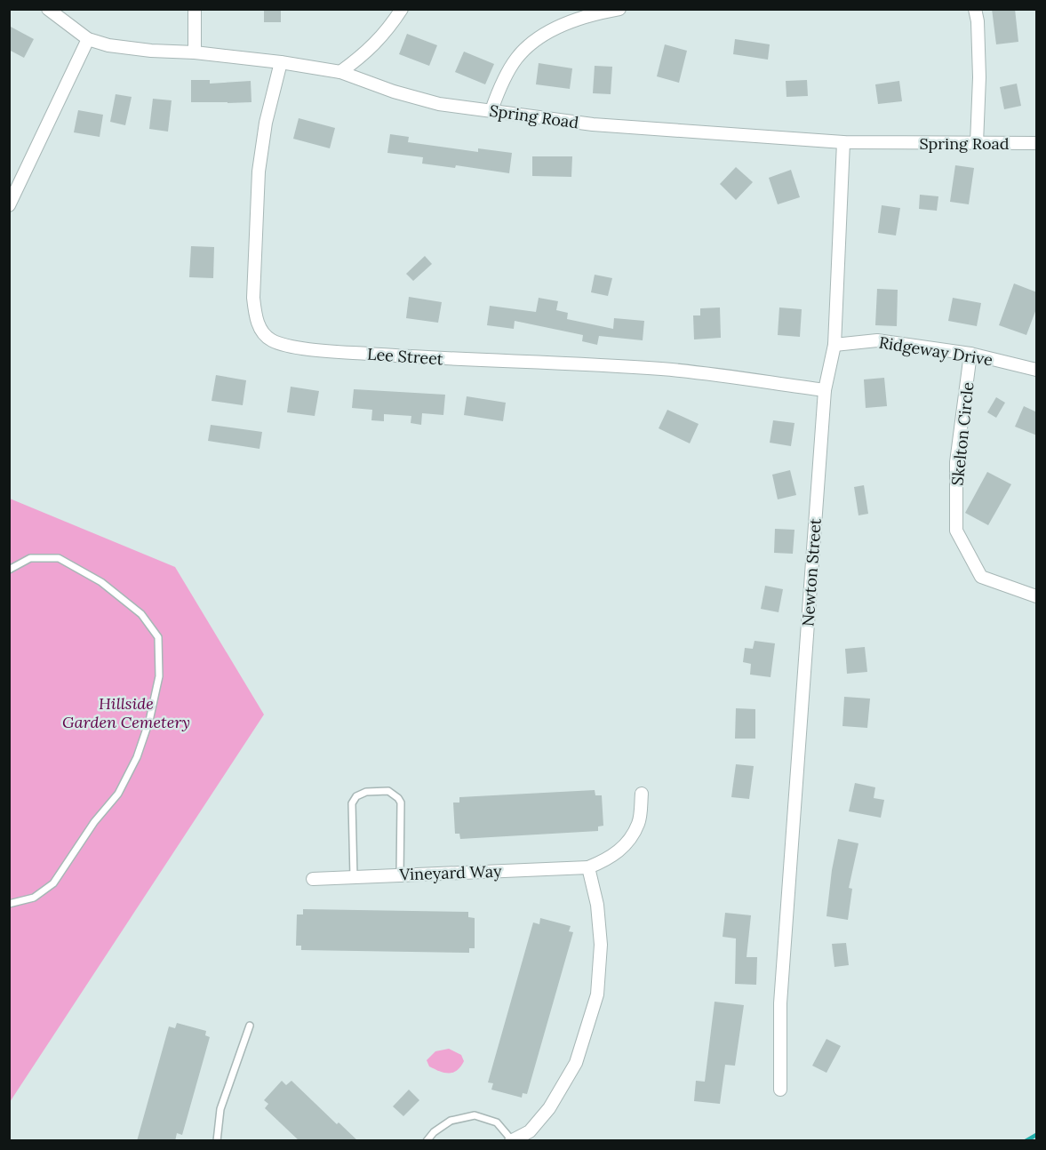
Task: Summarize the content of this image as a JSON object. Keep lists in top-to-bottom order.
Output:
{
  "streets": {
    "street": [
      "Spring Road",
      "Ridgeway Drive",
      "Lee Street",
      "Skelton Circle",
      "Newton Street",
      "Vineyard Way"
    ]
  },
  "crossings": [
    ["Spring Road", "Lee Street"],
    ["Spring Road", "Newton Street"],
    ["Ridgeway Drive", "Skelton Circle"],
    ["Ridgeway Drive", "Newton Street"],
    ["Lee Street", "Newton Street"]
  ],
  "parks": ["Hillside Garden Cemetery"]
}
